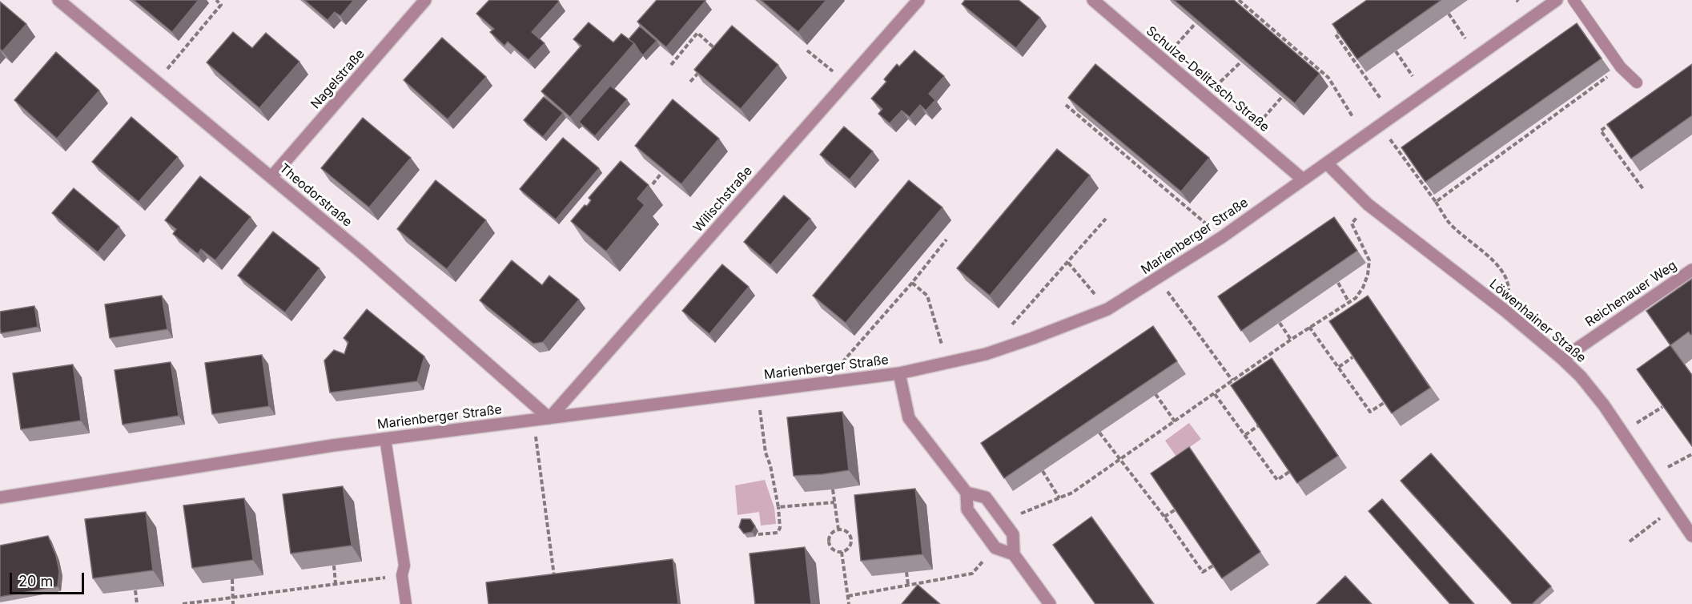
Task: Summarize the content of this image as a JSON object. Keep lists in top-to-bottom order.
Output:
{
  "streets": {
    "street": [
      "Nagelstraße",
      "Schulze-Delitzsch-Straße",
      "Theodorstraße",
      "Wilischstraße",
      "Marienberger Straße",
      "Reichenauer Weg",
      "Löwenhainer Straße"
    ]
  },
  "crossings": [
    ["Nagelstraße", "Theodorstraße"],
    ["Schulze-Delitzsch-Straße", "Marienberger Straße"],
    ["Theodorstraße", "Wilischstraße"],
    ["Theodorstraße", "Marienberger Straße"],
    ["Wilischstraße", "Marienberger Straße"],
    ["Marienberger Straße", "Löwenhainer Straße"],
    ["Reichenauer Weg", "Löwenhainer Straße"]
  ],
  "scale_bar": "20 m"
}
